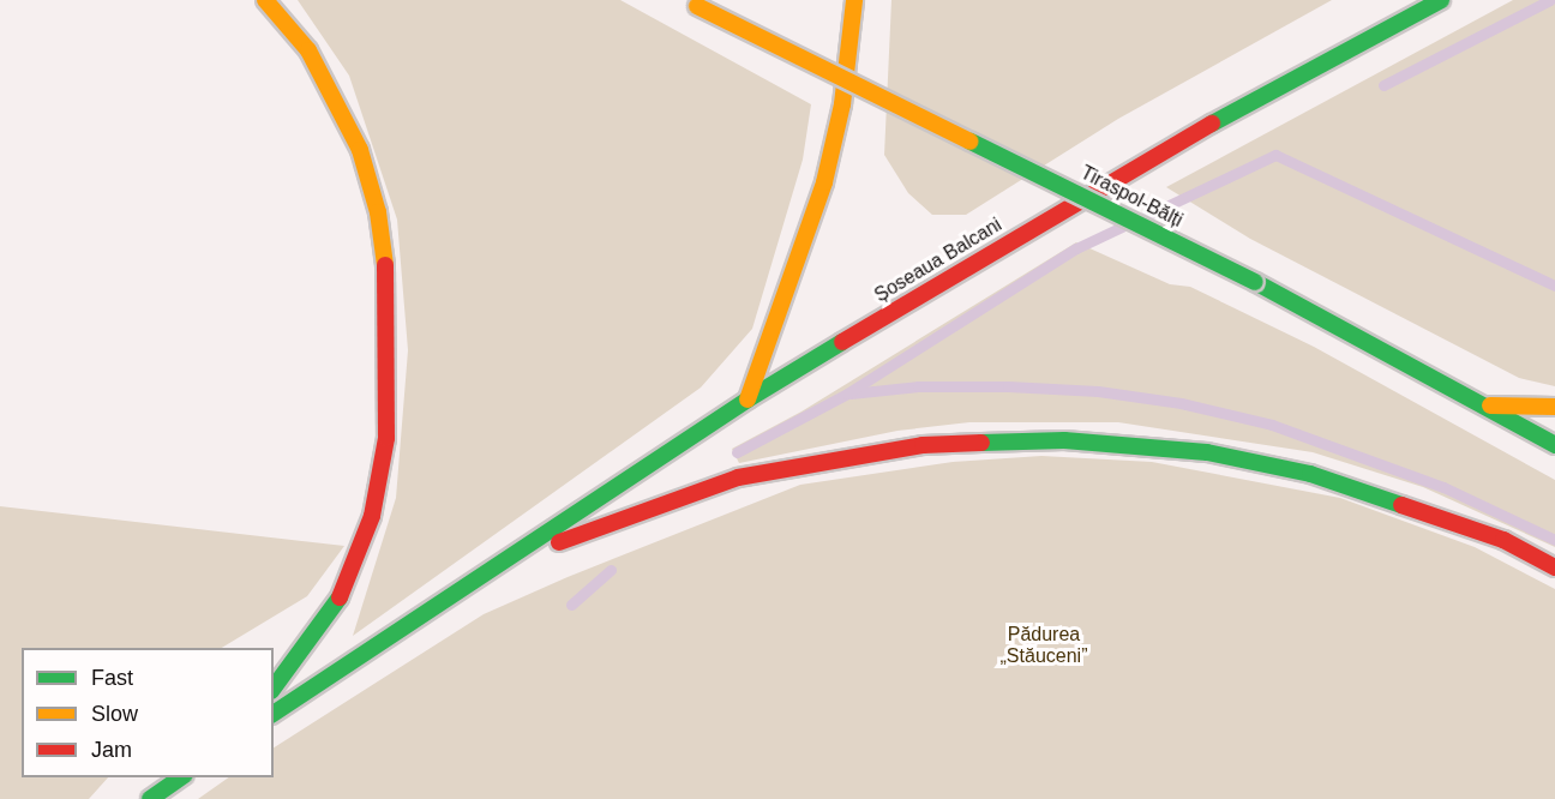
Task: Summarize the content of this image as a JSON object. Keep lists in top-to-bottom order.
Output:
{
  "streets": {
    "highway": ["Tiraspol-Bălți", "Șoseaua Balcani"]
  },
  "parks": ["Pădurea „Stăuceni”"],
  "legend": ["Fast", "Slow", "Jam"]
}
